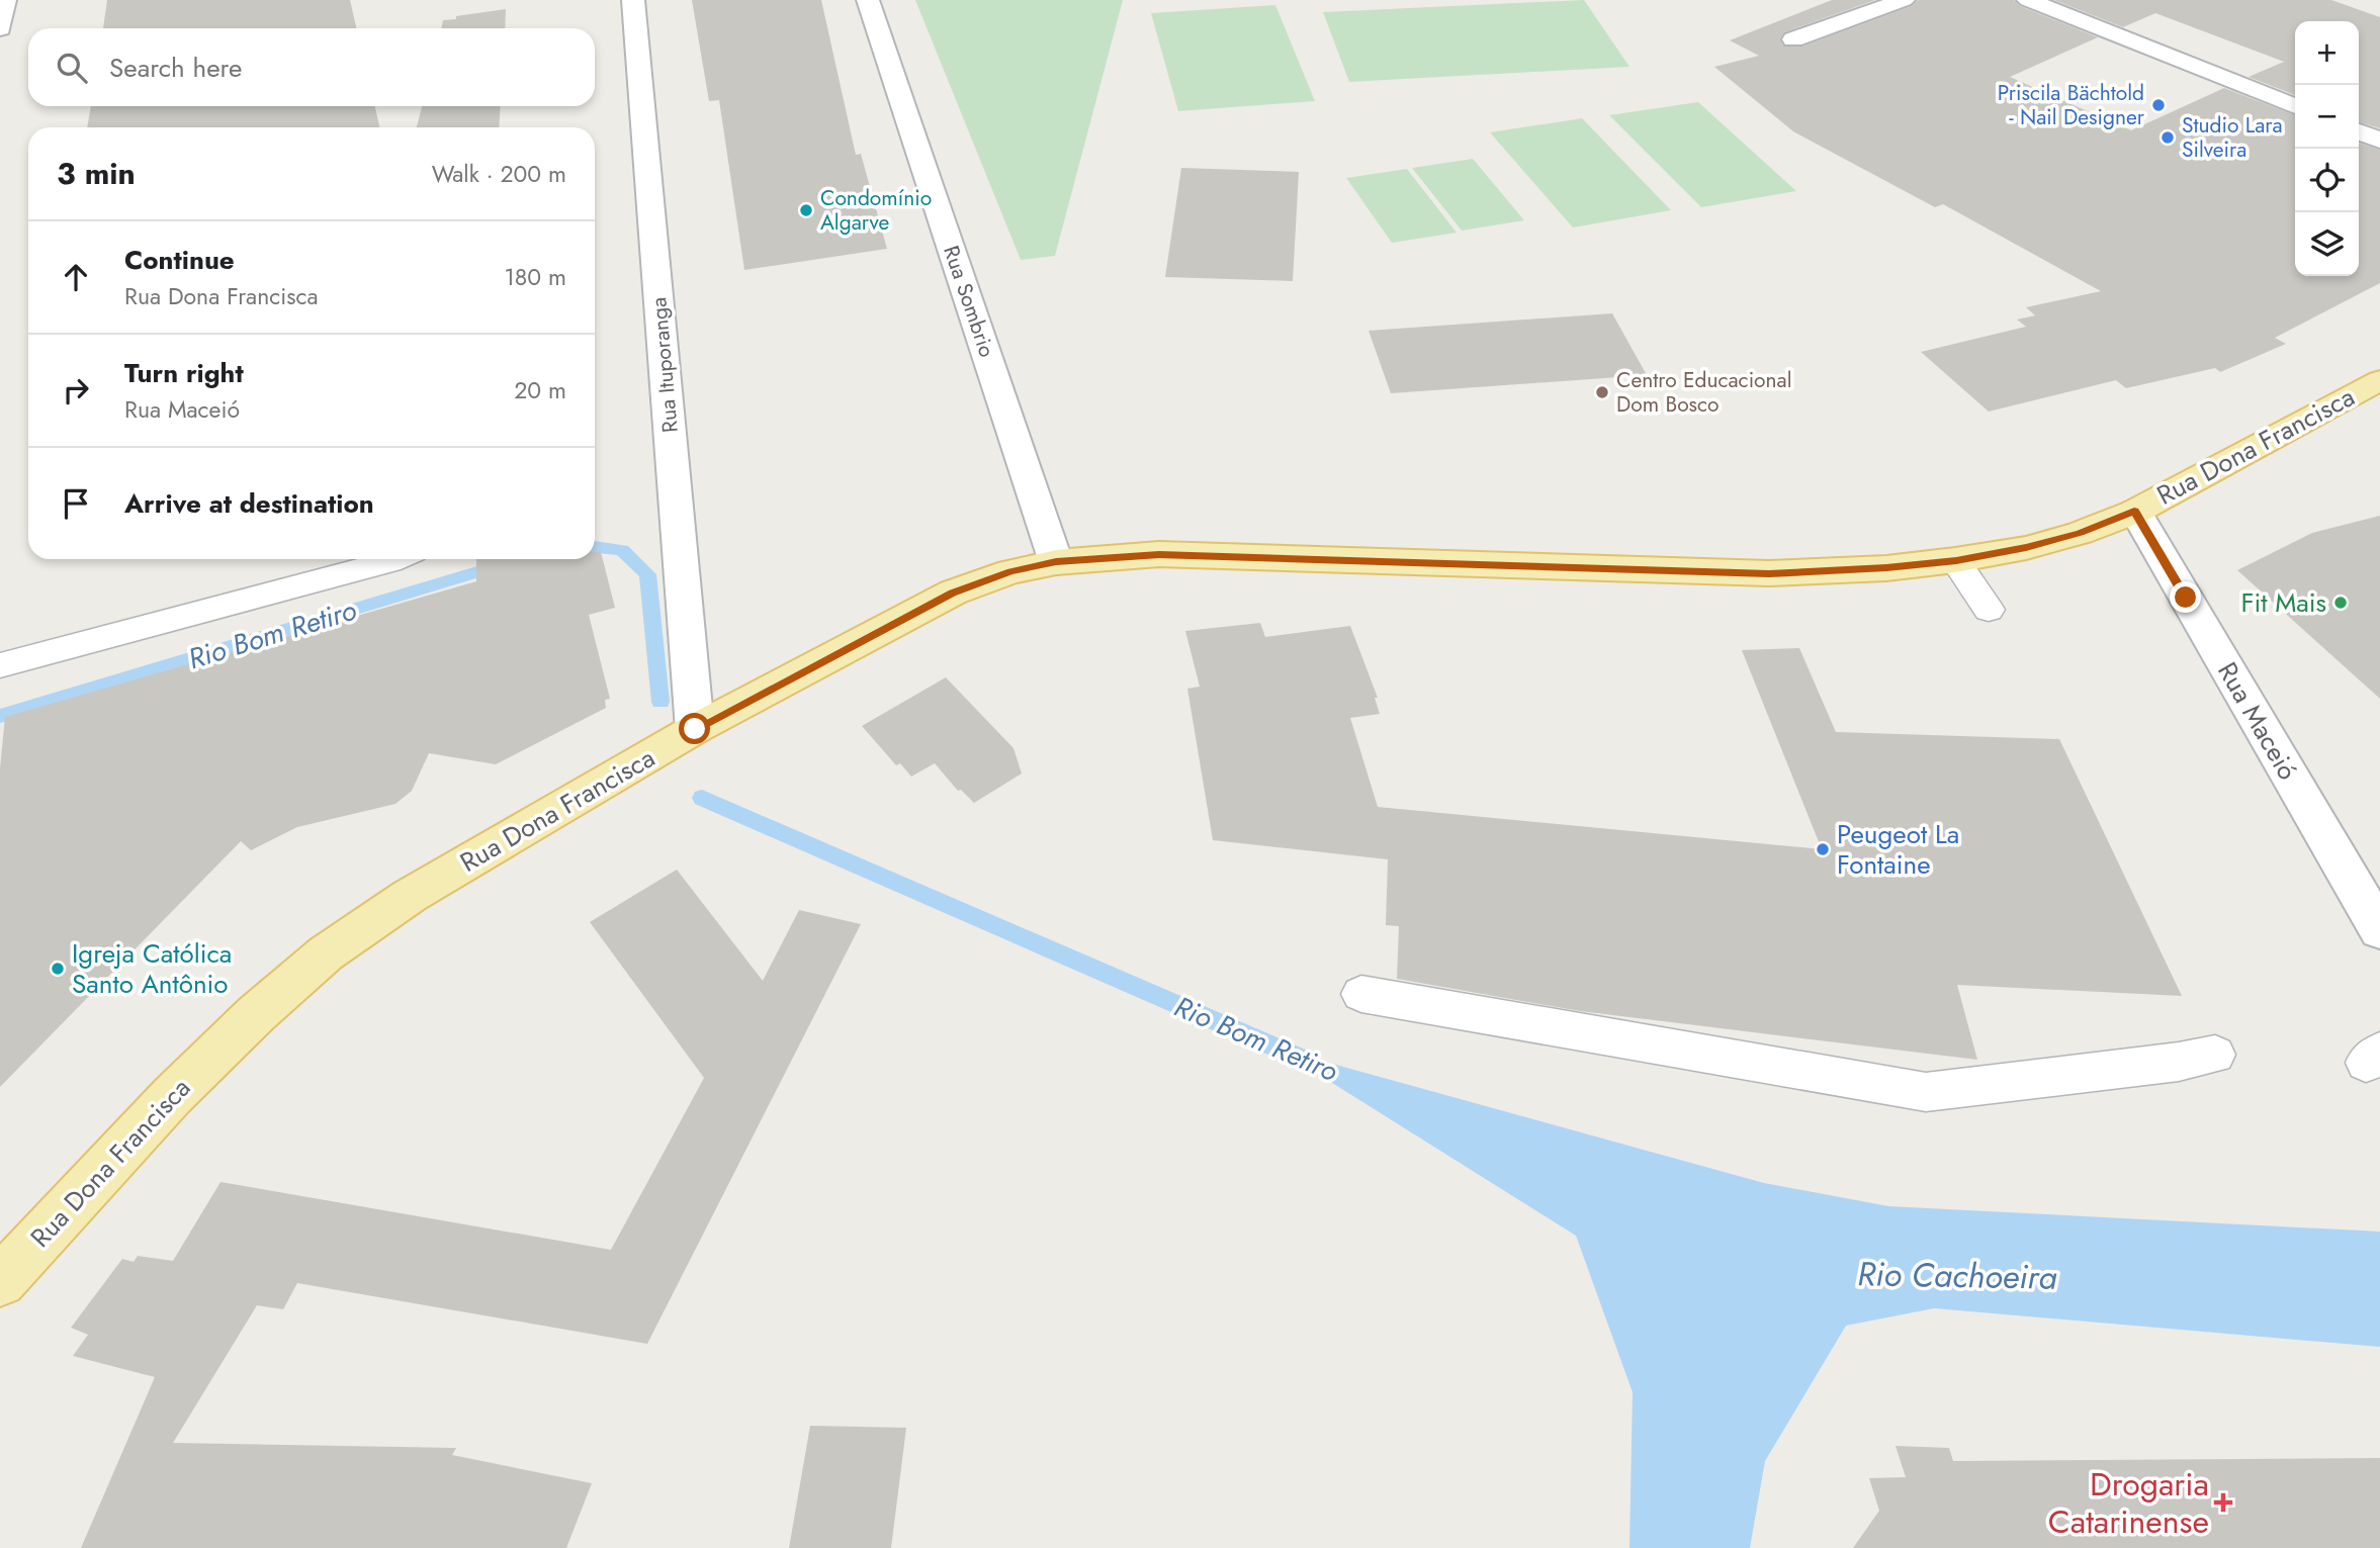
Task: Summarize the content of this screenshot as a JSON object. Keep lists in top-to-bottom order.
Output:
{
  "streets": {
    "main road": ["Rua Dona Francisca"],
    "street": ["Rua Sombrio", "Rua Ituporanga", "Rua Maceió"]
  },
  "crossings": [
    ["Rua Sombrio", "Rua Dona Francisca"],
    ["Rua Ituporanga", "Rua Dona Francisca"],
    ["Rua Dona Francisca", "Rua Maceió"]
  ],
  "water": ["Rio Bom Retiro", "Rio Cachoeira"],
  "places": {
    "other": [
      "Priscila Bächtold - Nail Designer",
      "Studio Lara Silveira",
      "Condomínio Algarve",
      "Centro Educacional Dom Bosco",
      "Fit Mais",
      "Peugeot La Fontaine",
      "Igreja Católica Santo Antônio"
    ],
    "health": ["Drogaria Catarinense"]
  },
  "page": {
    "map_buttons": ["+", "−"],
    "search": "Search here",
    "heading": ["3 min", "Walk · 200 m"],
    "list": [
      ["Continue", "Rua Dona Francisca", "180 m"],
      ["Turn right", "Rua Maceió", "20 m"],
      "Arrive at destination"
    ]
  }
}
